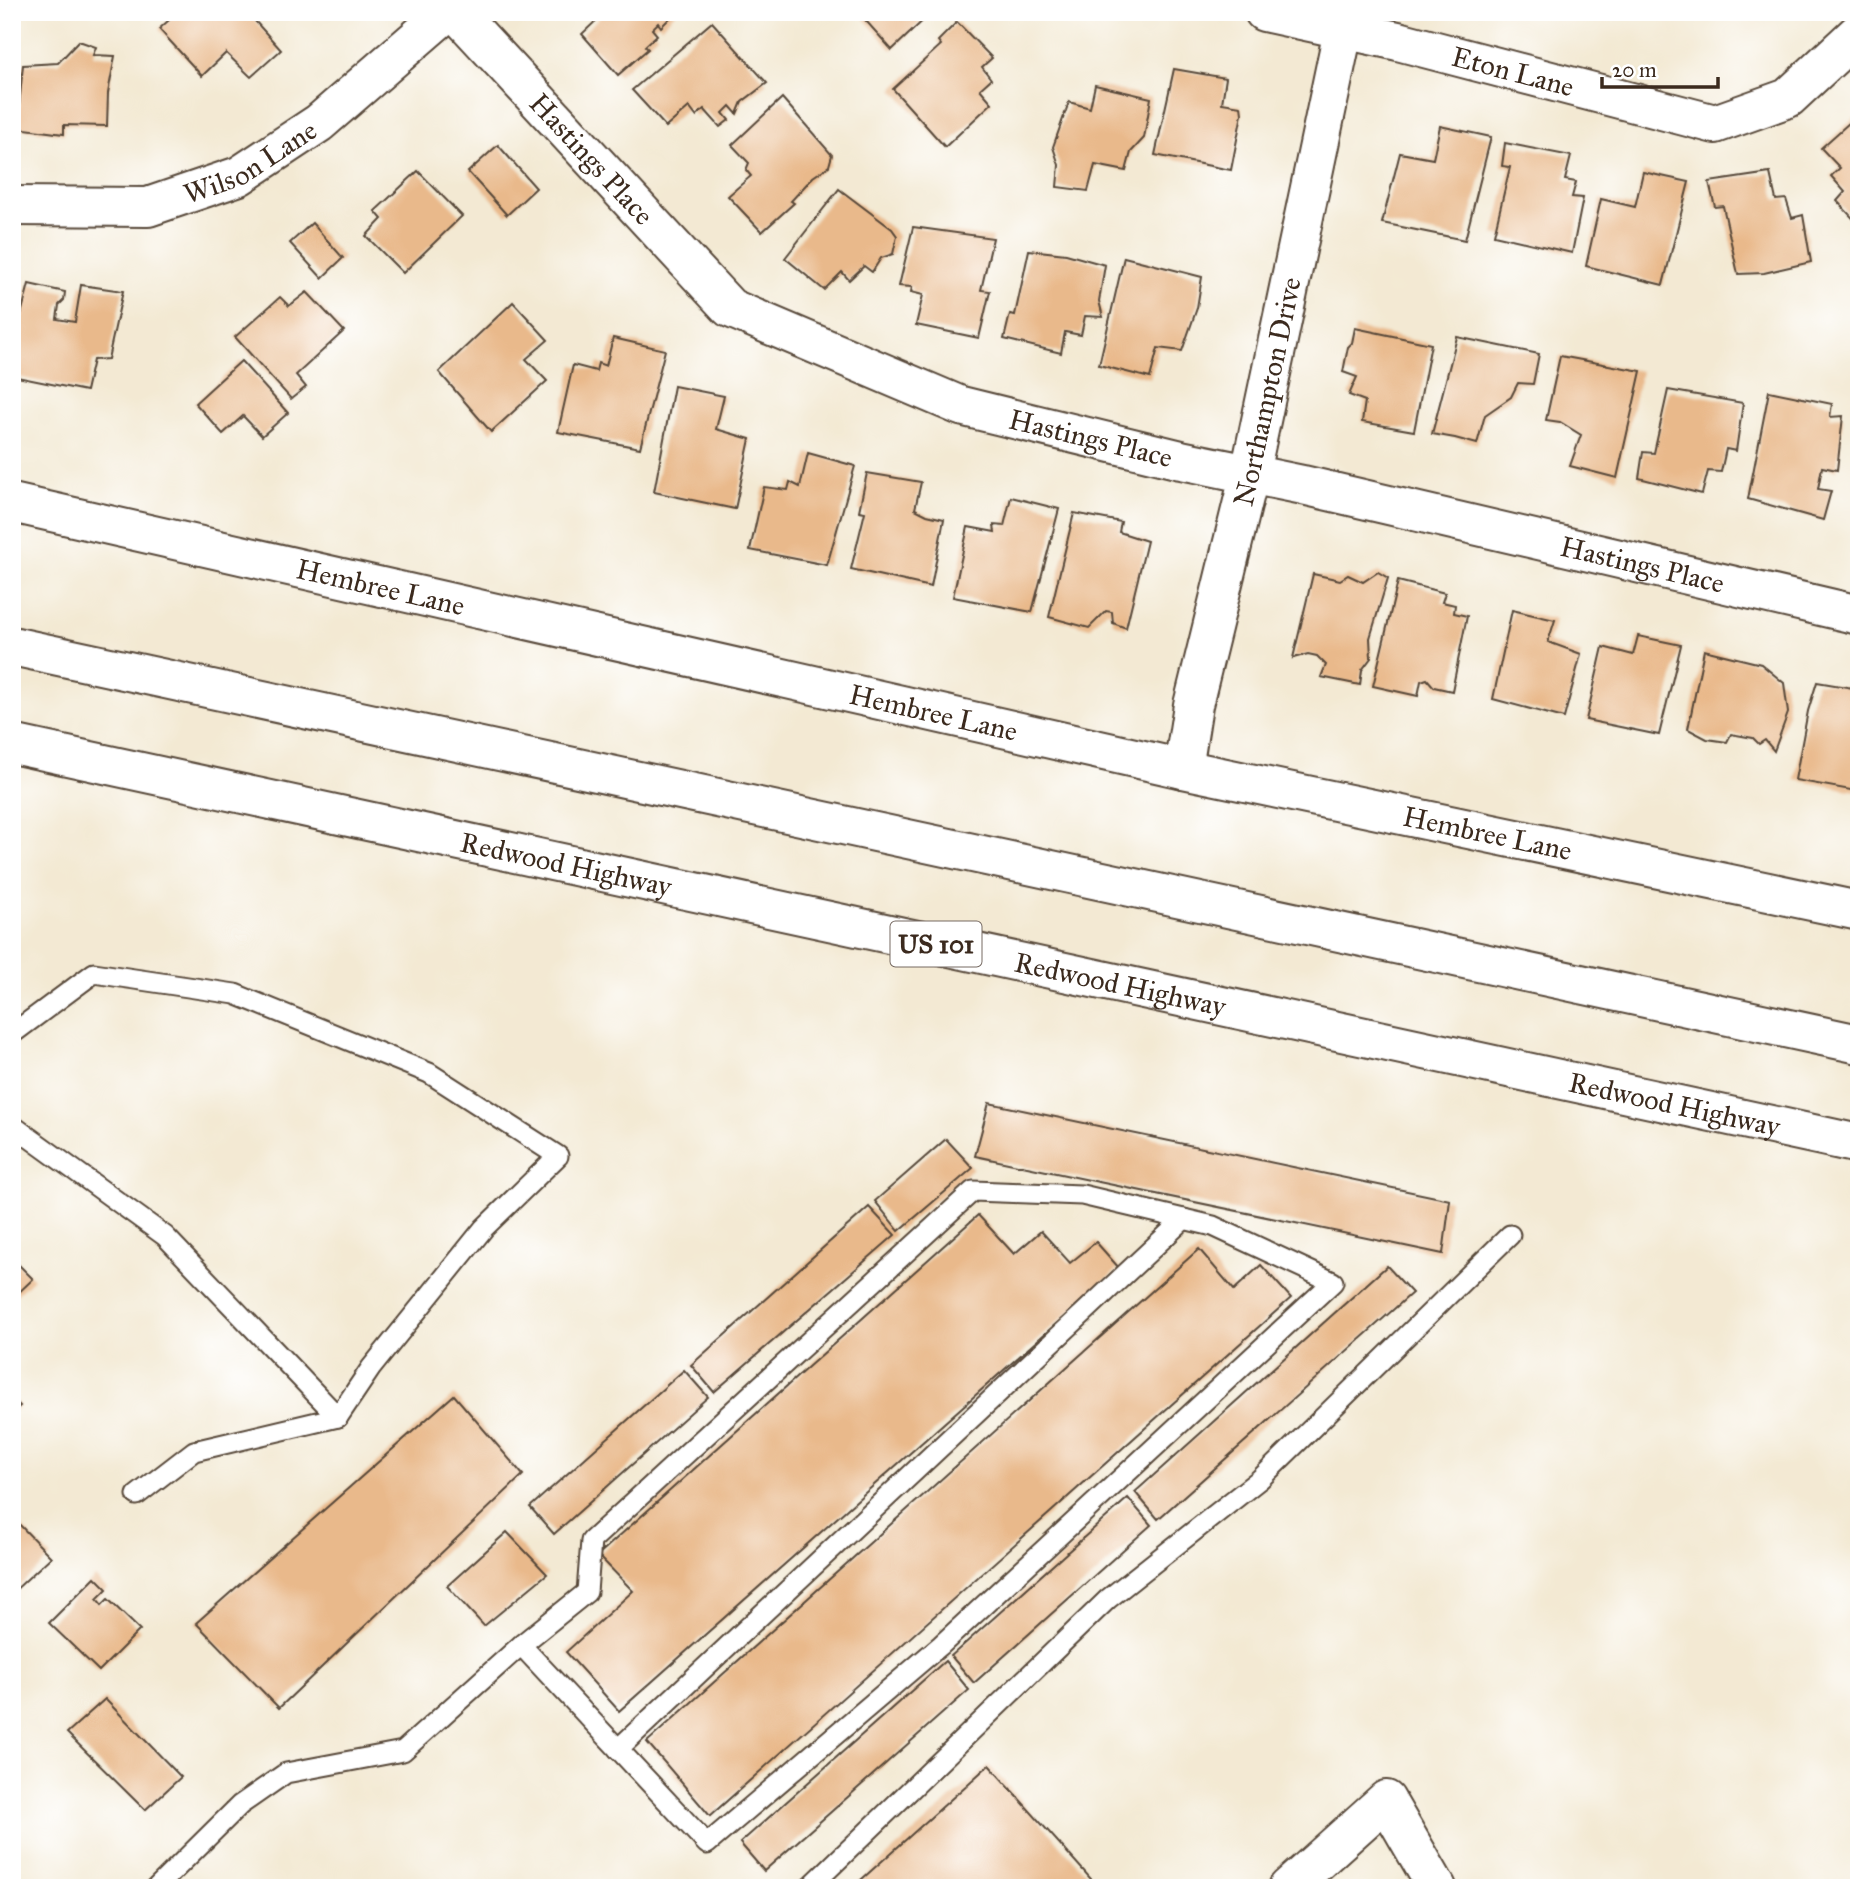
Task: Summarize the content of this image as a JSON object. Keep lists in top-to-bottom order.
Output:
{
  "streets": {
    "main road": [
      "Eton Lane",
      "Wilson Lane",
      "Hastings Place",
      "Northampton Drive",
      "Hembree Lane",
      "Redwood Highway",
      "US 101"
    ]
  },
  "crossings": [
    ["Eton Lane", "Northampton Drive"],
    ["Hastings Place", "Northampton Drive"],
    ["Northampton Drive", "Hembree Lane"]
  ],
  "scale_bar": "20 m"
}
